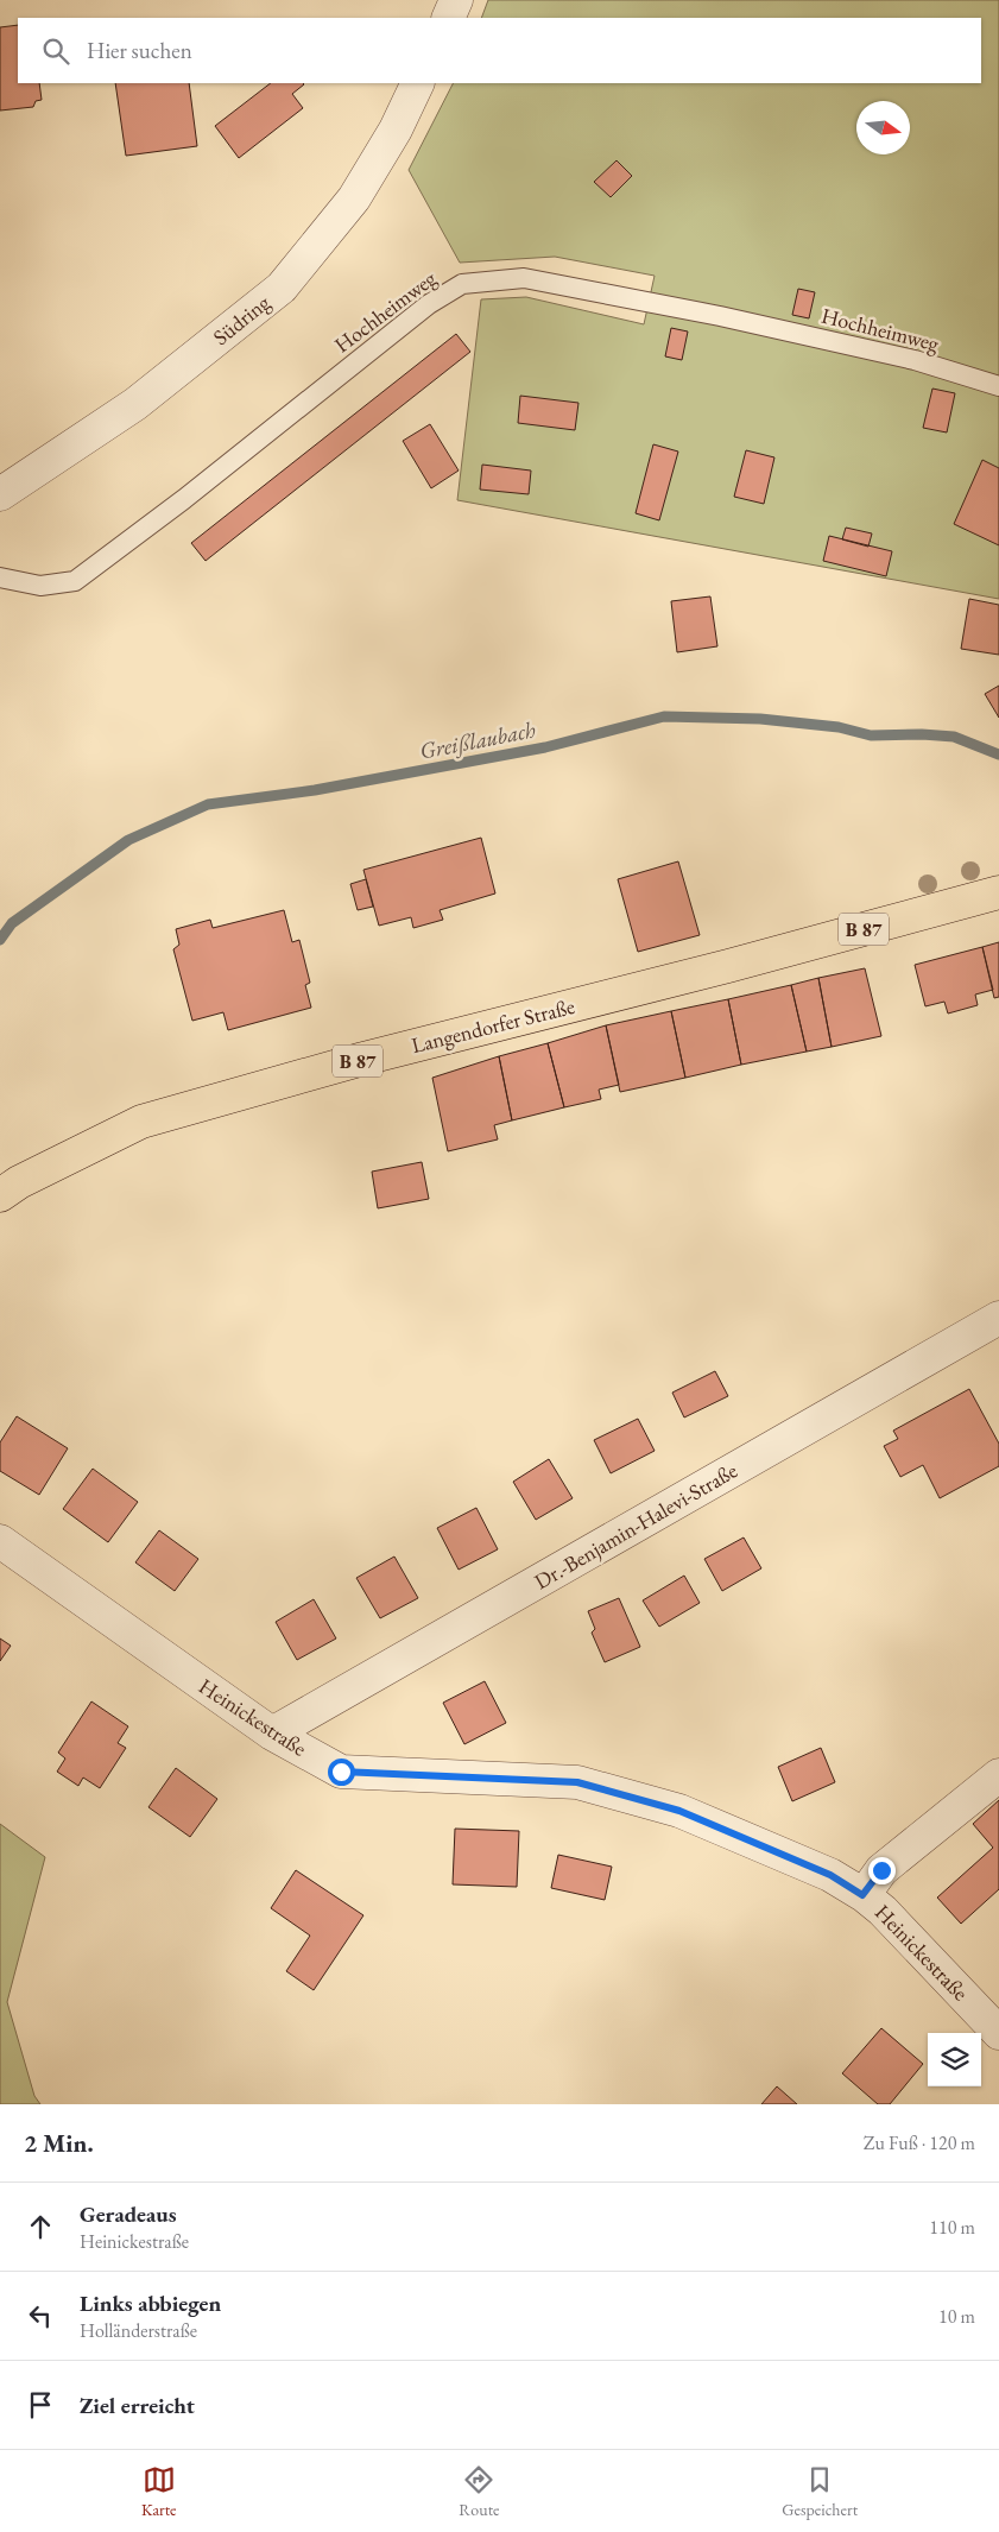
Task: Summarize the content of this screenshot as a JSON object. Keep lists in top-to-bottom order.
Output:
{
  "streets": {
    "main road": ["B 87", "Langendorfer Straße"],
    "street": ["Südring", "Dr.-Benjamin-Halevi-Straße", "Heinickestraße"],
    "lane": ["Hochheimweg"]
  },
  "crossings": [
    ["Dr.-Benjamin-Halevi-Straße", "Heinickestraße"]
  ],
  "water": ["Greißlaubach"],
  "north": "right",
  "page": {
    "search": "Hier suchen",
    "heading": ["2 Min.", "Zu Fuß · 120 m"],
    "list": [
      ["Geradeaus", "Heinickestraße", "110 m"],
      ["Links abbiegen", "Holländerstraße", "10 m"],
      "Ziel erreicht"
    ],
    "nav": ["Karte", "Route", "Gespeichert"]
  }
}
